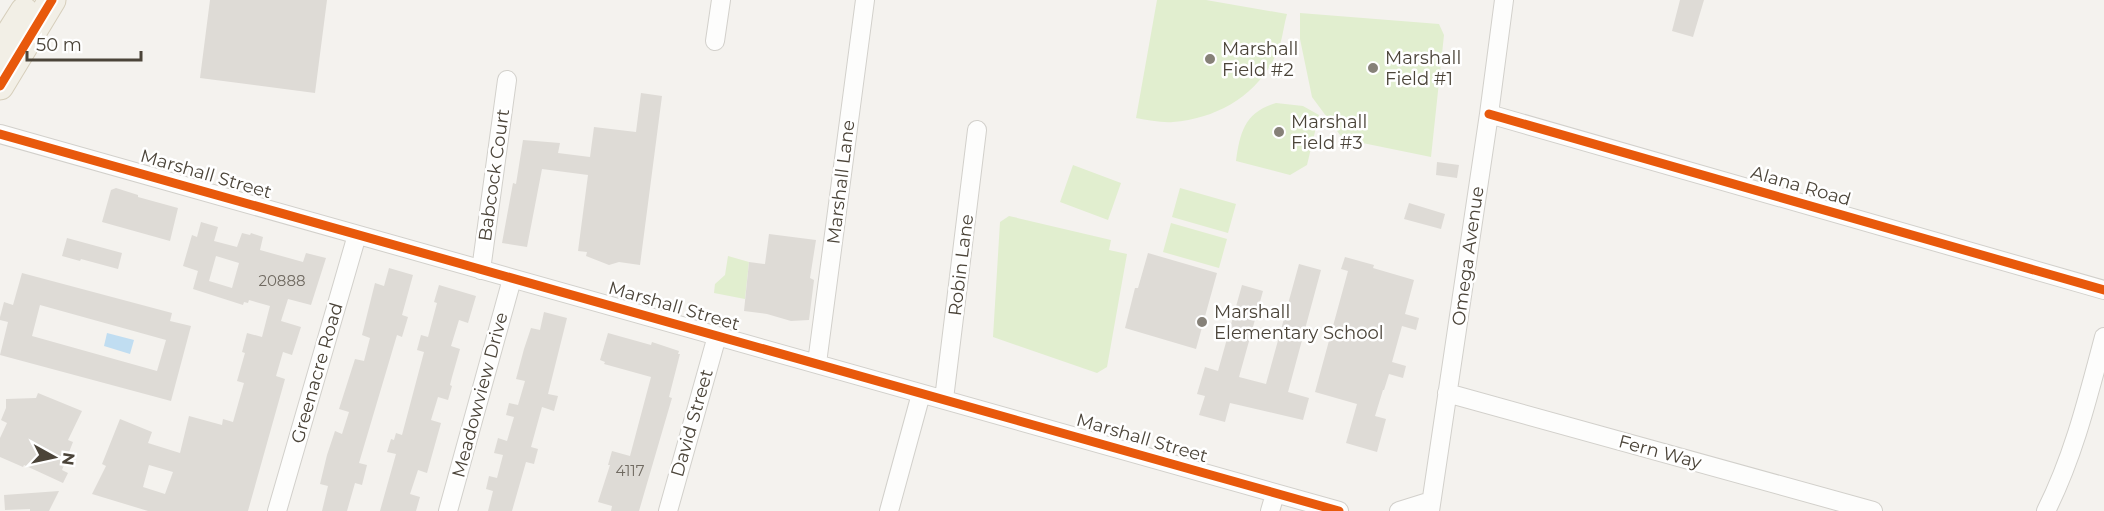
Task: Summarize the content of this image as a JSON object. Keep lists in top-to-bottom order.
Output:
{
  "streets": {
    "street": [
      "Marshall Street",
      "Babcock Court",
      "Marshall Lane",
      "Alana Road",
      "Omega Avenue",
      "Robin Lane",
      "Greenacre Road",
      "Meadowview Drive",
      "David Street",
      "Fern Way"
    ]
  },
  "crossings": [
    ["Marshall Street", "Babcock Court"],
    ["Marshall Street", "Marshall Lane"],
    ["Marshall Street", "Robin Lane"],
    ["Marshall Street", "Greenacre Road"],
    ["Marshall Street", "Meadowview Drive"],
    ["Marshall Street", "David Street"],
    ["Alana Road", "Omega Avenue"],
    ["Omega Avenue", "Fern Way"]
  ],
  "places": [
    "Marshall Field #2",
    "Marshall Field #1",
    "Marshall Field #3",
    "Marshall Elementary School"
  ],
  "house_numbers": ["20888", "4117"],
  "scale_bar": "50 m",
  "north": "right"
}
